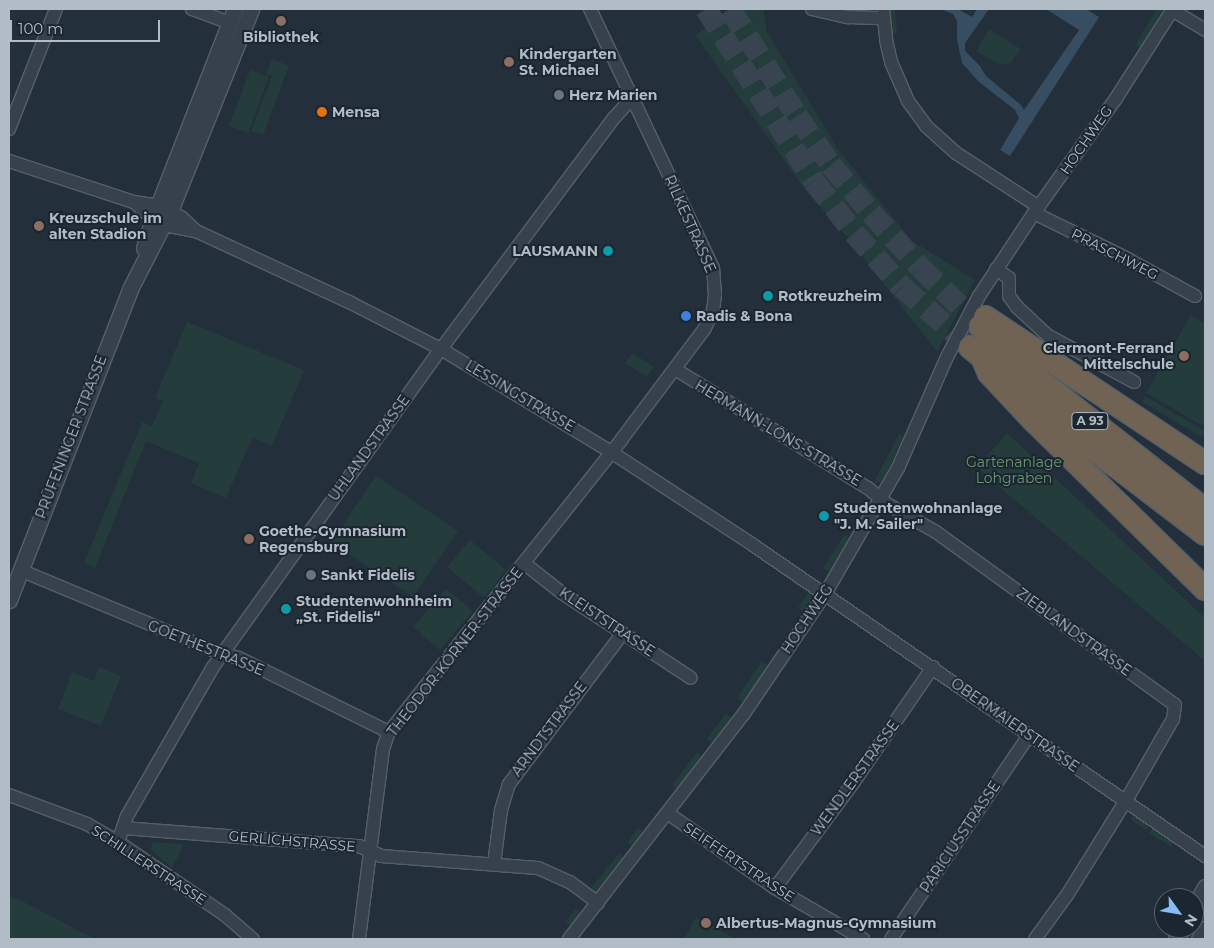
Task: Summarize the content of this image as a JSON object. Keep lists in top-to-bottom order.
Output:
{
  "streets": {
    "highway": ["A 93"],
    "street": [
      "HOCHWEG",
      "RILKESTRASSE",
      "PRASCHWEG",
      "LESSINGSTRASSE",
      "HERMANN-LÖNS-STRASSE",
      "PRÜFENINGER STRASSE",
      "UHLANDSTRASSE",
      "KLEISTSTRASSE",
      "ZIEBLANDSTRASSE",
      "GOETHESTRASSE",
      "THEODOR-KÖRNER-STRASSE",
      "OBERMAIERSTRASSE",
      "ARNDTSTRASSE",
      "WENDLERSTRASSE",
      "PARICIUSSTRASSE",
      "GERLICHSTRASSE",
      "SEIFFERTSTRASSE",
      "SCHILLERSTRASSE"
    ]
  },
  "crossings": [
    ["HOCHWEG", "PRASCHWEG"],
    ["HOCHWEG", "LESSINGSTRASSE"],
    ["HOCHWEG", "HERMANN-LÖNS-STRASSE"],
    ["HOCHWEG", "ZIEBLANDSTRASSE"],
    ["HOCHWEG", "OBERMAIERSTRASSE"],
    ["HOCHWEG", "GERLICHSTRASSE"],
    ["HOCHWEG", "SEIFFERTSTRASSE"],
    ["RILKESTRASSE", "LESSINGSTRASSE"],
    ["RILKESTRASSE", "HERMANN-LÖNS-STRASSE"],
    ["RILKESTRASSE", "UHLANDSTRASSE"],
    ["RILKESTRASSE", "THEODOR-KÖRNER-STRASSE"],
    ["LESSINGSTRASSE", "PRÜFENINGER STRASSE"],
    ["LESSINGSTRASSE", "UHLANDSTRASSE"],
    ["LESSINGSTRASSE", "THEODOR-KÖRNER-STRASSE"],
    ["LESSINGSTRASSE", "OBERMAIERSTRASSE"],
    ["HERMANN-LÖNS-STRASSE", "ZIEBLANDSTRASSE"],
    ["PRÜFENINGER STRASSE", "GOETHESTRASSE"],
    ["UHLANDSTRASSE", "GOETHESTRASSE"],
    ["UHLANDSTRASSE", "GERLICHSTRASSE"],
    ["UHLANDSTRASSE", "SCHILLERSTRASSE"],
    ["KLEISTSTRASSE", "THEODOR-KÖRNER-STRASSE"],
    ["KLEISTSTRASSE", "ARNDTSTRASSE"],
    ["ZIEBLANDSTRASSE", "OBERMAIERSTRASSE"],
    ["GOETHESTRASSE", "THEODOR-KÖRNER-STRASSE"],
    ["THEODOR-KÖRNER-STRASSE", "GERLICHSTRASSE"],
    ["OBERMAIERSTRASSE", "WENDLERSTRASSE"],
    ["OBERMAIERSTRASSE", "PARICIUSSTRASSE"],
    ["ARNDTSTRASSE", "GERLICHSTRASSE"],
    ["WENDLERSTRASSE", "SEIFFERTSTRASSE"]
  ],
  "parks": ["Gartenanlage Lohgraben"],
  "places": [
    "Bibliothek",
    "Kindergarten St. Michael",
    "Herz Marien",
    "Mensa",
    "Kreuzschule im alten Stadion",
    "LAUSMANN",
    "Rotkreuzheim",
    "Radis & Bona",
    "Clermont-Ferrand Mittelschule",
    "Studentenwohnanlage \"J. M. Sailer\"",
    "Goethe-Gymnasium Regensburg",
    "Sankt Fidelis",
    "Studentenwohnheim „St. Fidelis“",
    "Albertus-Magnus-Gymnasium"
  ],
  "scale_bar": "100 m",
  "north": "bottom right"
}
